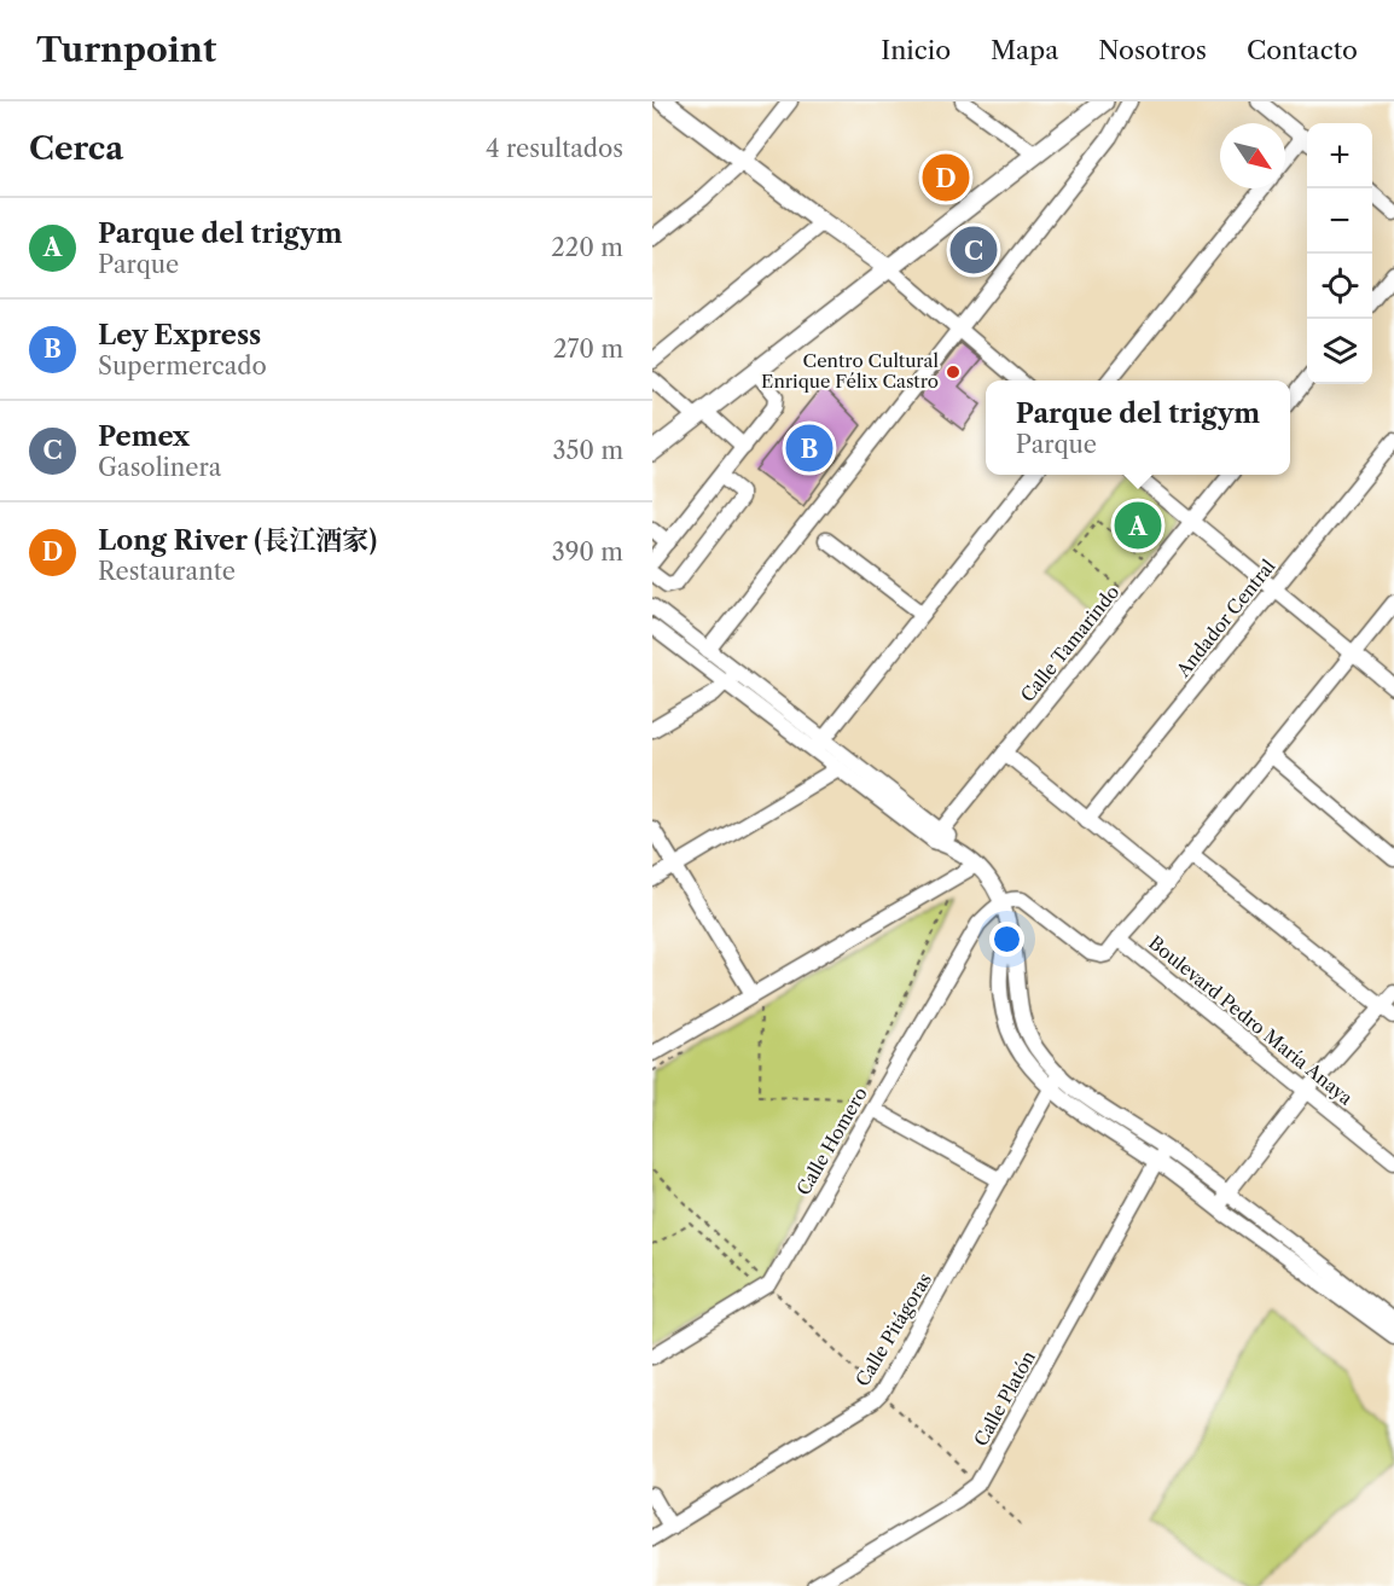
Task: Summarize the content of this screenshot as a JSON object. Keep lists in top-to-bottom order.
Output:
{
  "streets": {
    "street": [
      "Andador Central",
      "Calle Tamarindo",
      "Boulevard Pedro María Anaya",
      "Calle Homero",
      "Calle Pitágoras",
      "Calle Platón"
    ]
  },
  "places": ["Centro Cultural Enrique Félix Castro"],
  "north": "bottom right",
  "page": {
    "header": "Turnpoint",
    "nav": [
      "Inicio",
      "Mapa",
      "Nosotros",
      "Contacto"
    ],
    "heading": ["Cerca", "4 resultados"],
    "map_buttons": ["+", "−"],
    "pins": [
      "D",
      "C",
      "B",
      "A"
    ],
    "list": [
      {
        "mark": "A",
        "name": "Parque del trigym",
        "note": "Parque",
        "value": "220 m"
      },
      {
        "mark": "B",
        "name": "Ley Express",
        "note": "Supermercado",
        "value": "270 m"
      },
      {
        "mark": "C",
        "name": "Pemex",
        "note": "Gasolinera",
        "value": "350 m"
      },
      {
        "mark": "D",
        "name": "Long River (長江酒家)",
        "note": "Restaurante",
        "value": "390 m"
      }
    ],
    "popup": ["Parque del trigym", "Parque"]
  }
}
